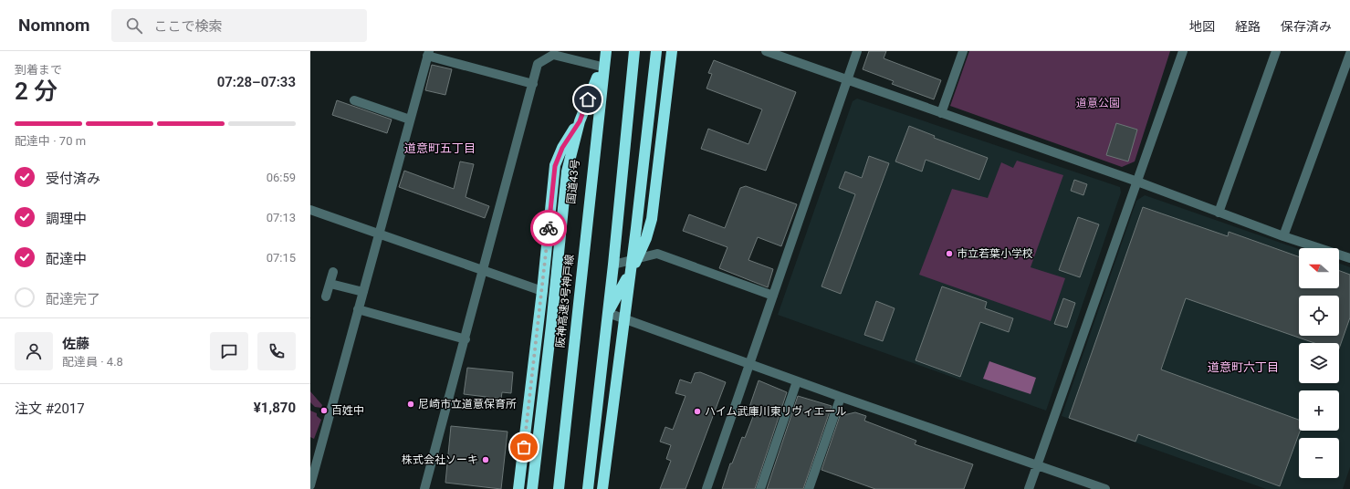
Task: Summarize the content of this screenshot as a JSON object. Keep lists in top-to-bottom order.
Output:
{
  "streets": {
    "highway": ["国道43号", "阪神高速3号神戸線"]
  },
  "districts": ["道意町五丁目", "道意町六丁目"],
  "parks": ["道意公園"],
  "places": [
    "市立若葉小学校",
    "尼崎市立道意保育所",
    "百姓中",
    "ハイム武庫川東リヴィエール",
    "株式会社ソーキ"
  ],
  "north": "left",
  "page": {
    "header": "Nomnom",
    "search": "ここで検索",
    "nav": ["地図", "経路", "保存済み"],
    "heading": ["2 分", "到着まで", "07:28–07:33"],
    "panel": [
      "佐藤",
      "配達員 · 4.8",
      "注文 #2017",
      "¥1,870"
    ],
    "bar": "配達中 · 70 m",
    "list": [
      ["受付済み", "06:59"],
      ["調理中", "07:13"],
      ["配達中", "07:15"],
      "配達完了"
    ],
    "map_buttons": ["+", "−"]
  }
}
